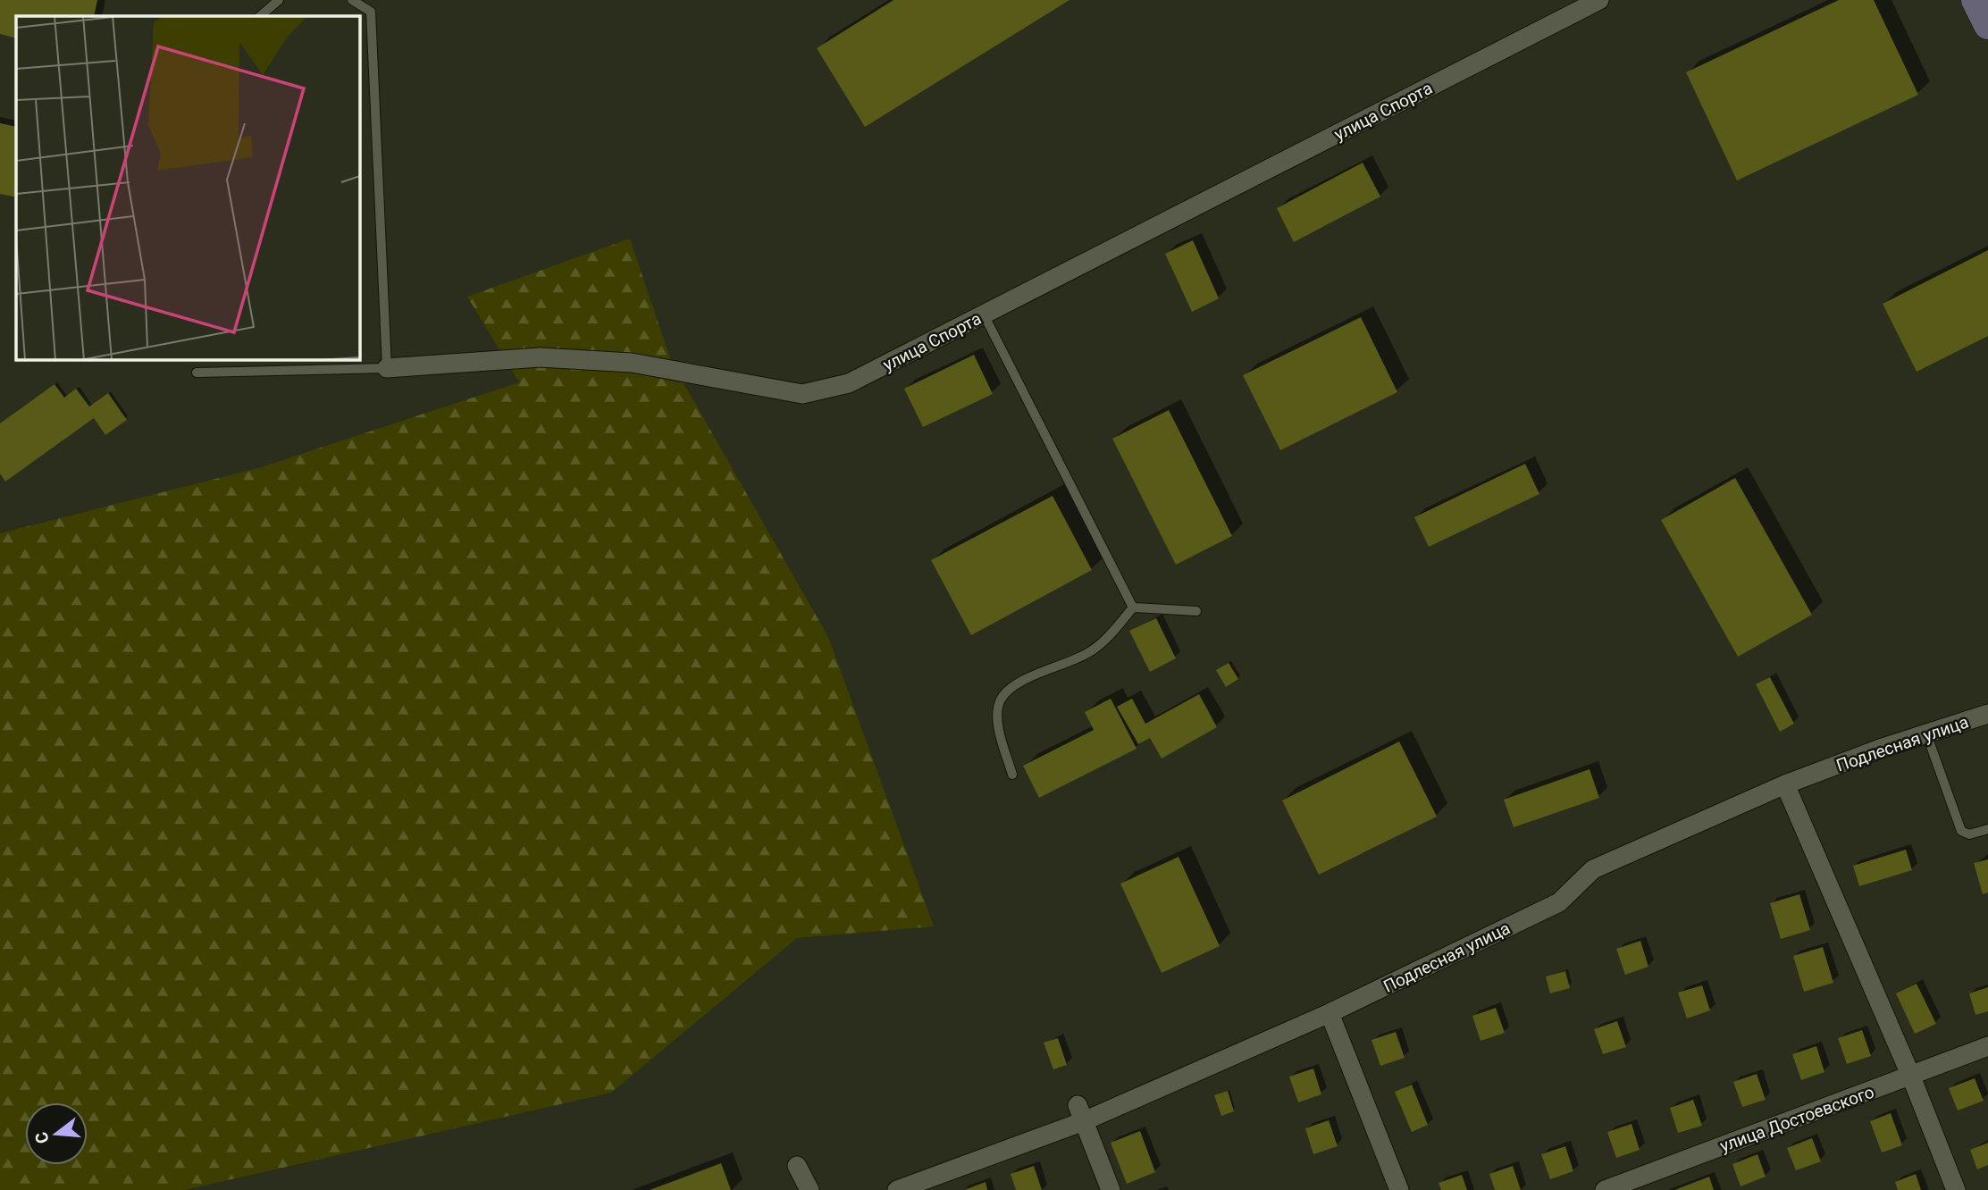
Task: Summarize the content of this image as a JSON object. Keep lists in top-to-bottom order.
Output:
{
  "streets": {
    "street": ["улица Спорта", "Подлесная улица", "улица Достоевского"]
  },
  "north": "left"
}
